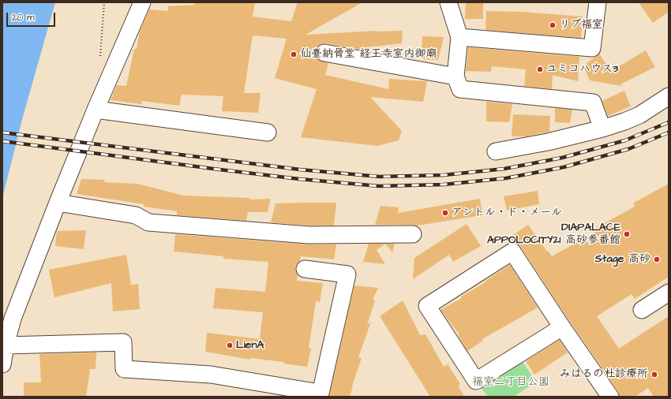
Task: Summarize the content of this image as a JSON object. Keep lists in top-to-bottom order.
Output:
{
  "parks": ["福室二丁目公園"],
  "places": [
    "リブ福室",
    "仙臺納骨堂 経王寺室内御廟",
    "ユミコハウス3",
    "アントル・ド・メール",
    "DIAPALACE APPOLOCITY21 高砂参番館",
    "Stage 高砂",
    "LienA",
    "みはるの杜診療所"
  ],
  "scale_bar": "20 m"
}
